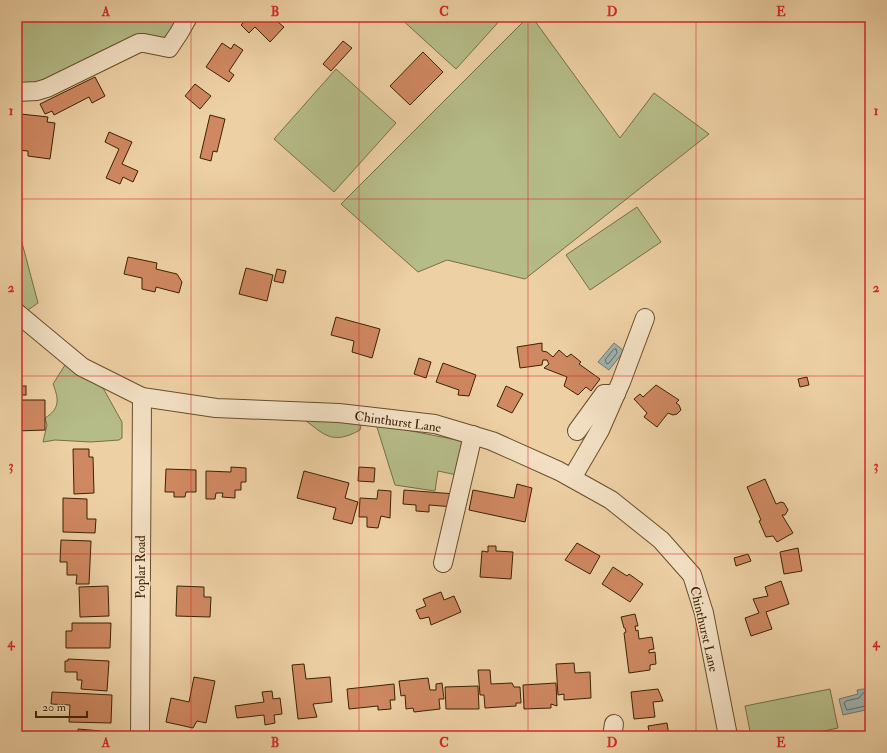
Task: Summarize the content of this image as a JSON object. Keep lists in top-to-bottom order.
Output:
{
  "streets": {
    "street": ["Chinthurst Lane", "Poplar Road"]
  },
  "crossings": [
    ["Chinthurst Lane", "Poplar Road"]
  ],
  "scale_bar": "20 m",
  "grid": {
    "columns": [
      "A",
      "B",
      "C",
      "D",
      "E"
    ],
    "rows": [
      "1",
      "2",
      "3",
      "4"
    ]
  }
}
